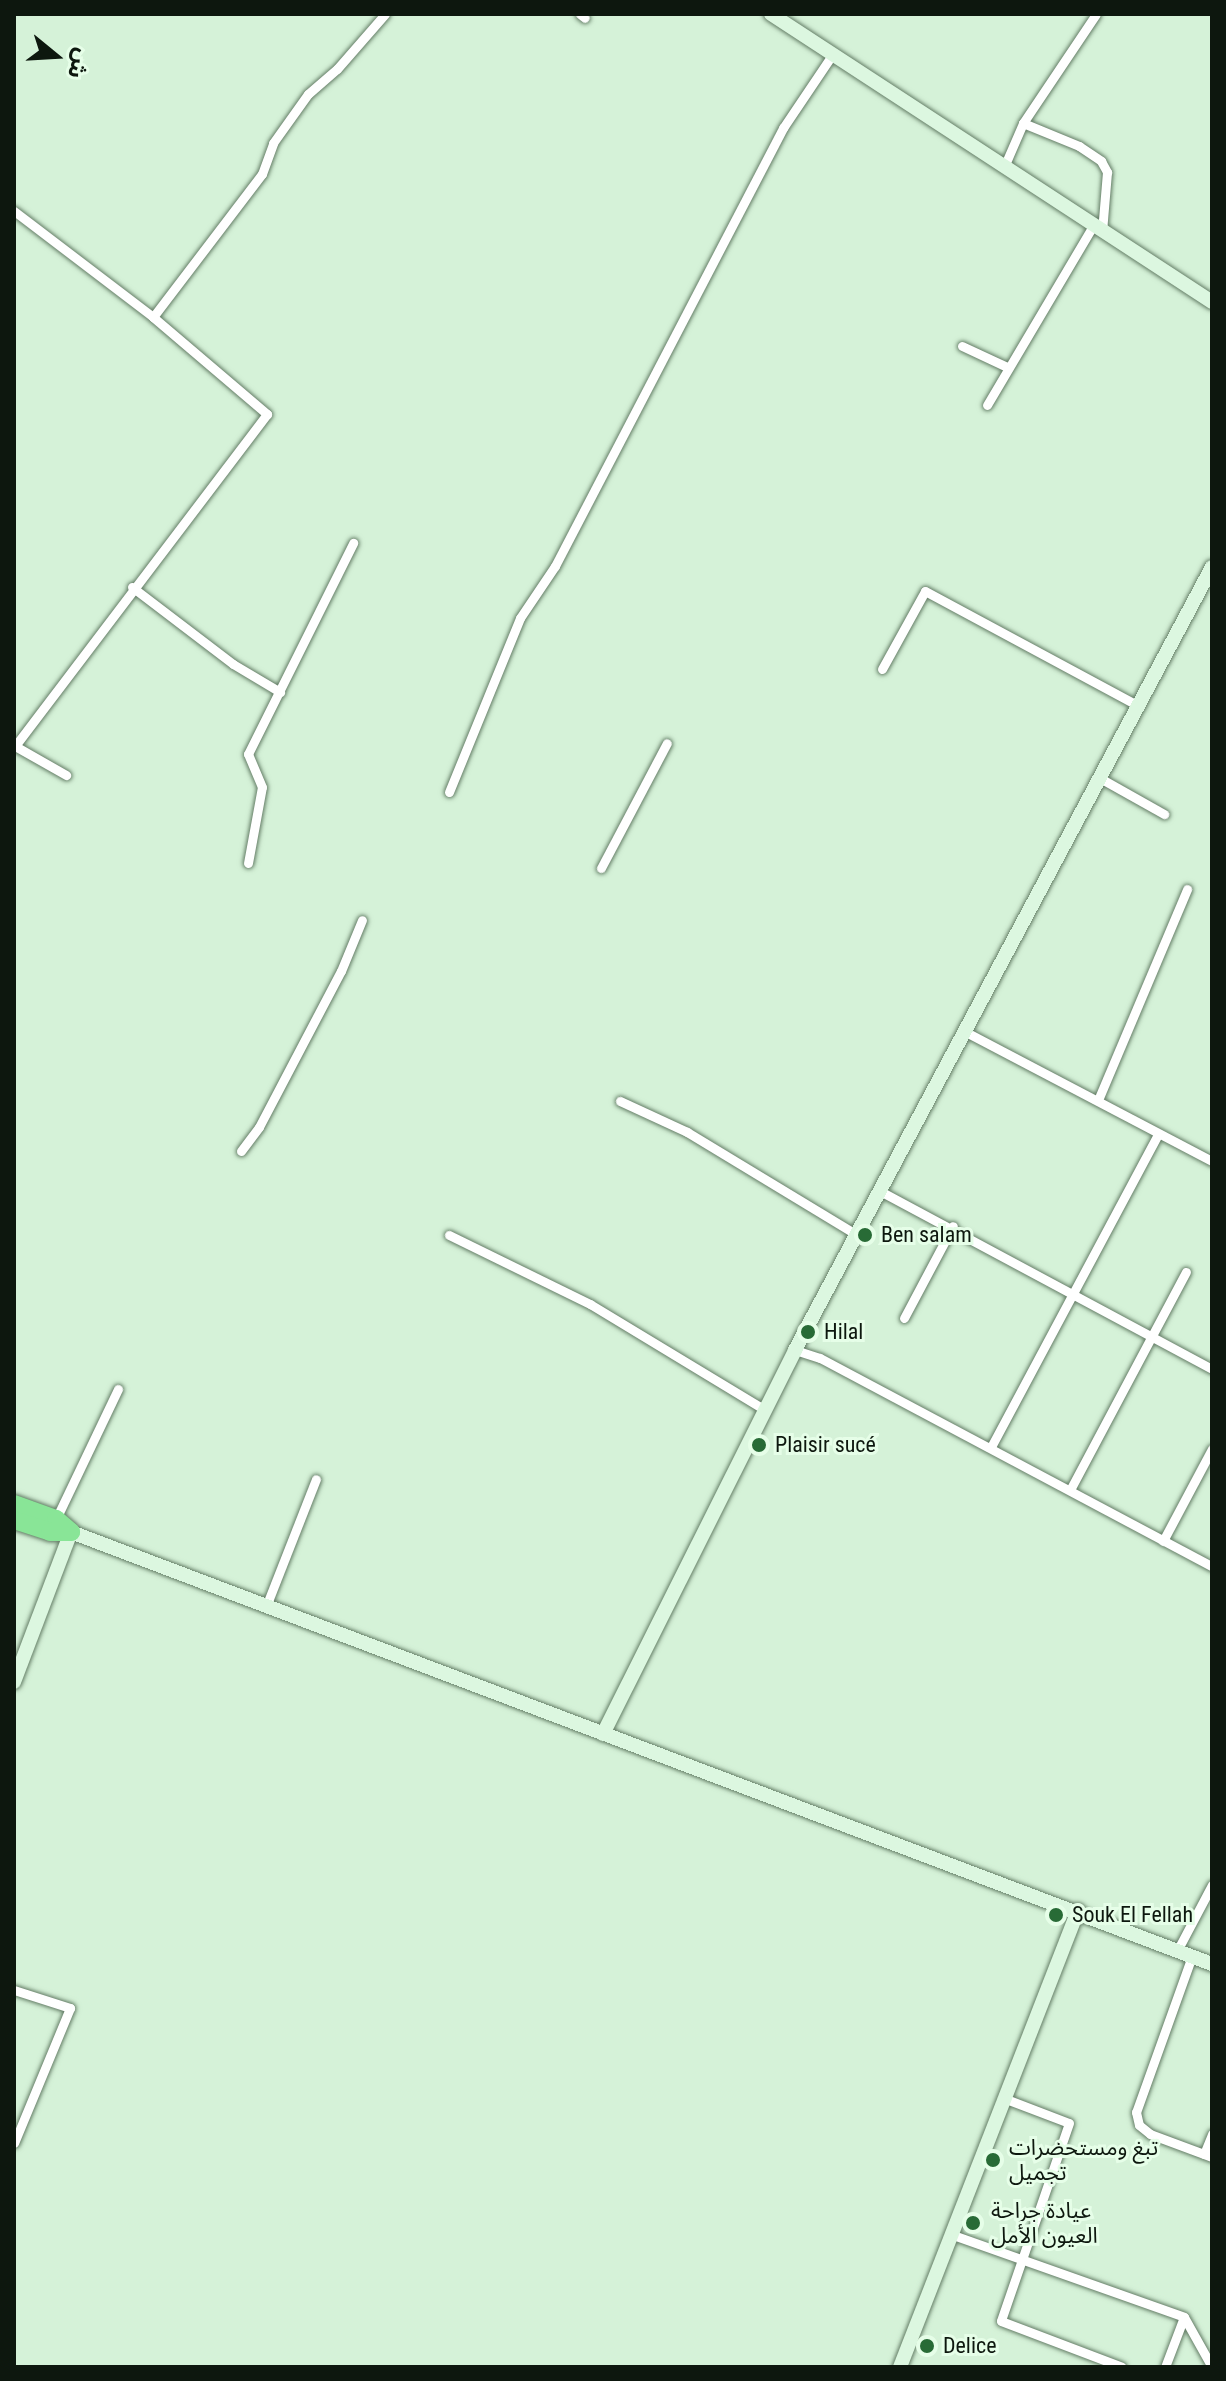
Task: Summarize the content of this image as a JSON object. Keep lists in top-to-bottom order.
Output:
{
  "places": [
    "Ben salam",
    "Hilal",
    "Plaisir sucé",
    "Souk El Fellah",
    "تبغ ومستحضرات تجميل",
    "عيادة جراحة العيون الأمل",
    "Delice"
  ],
  "north": "right"
}
